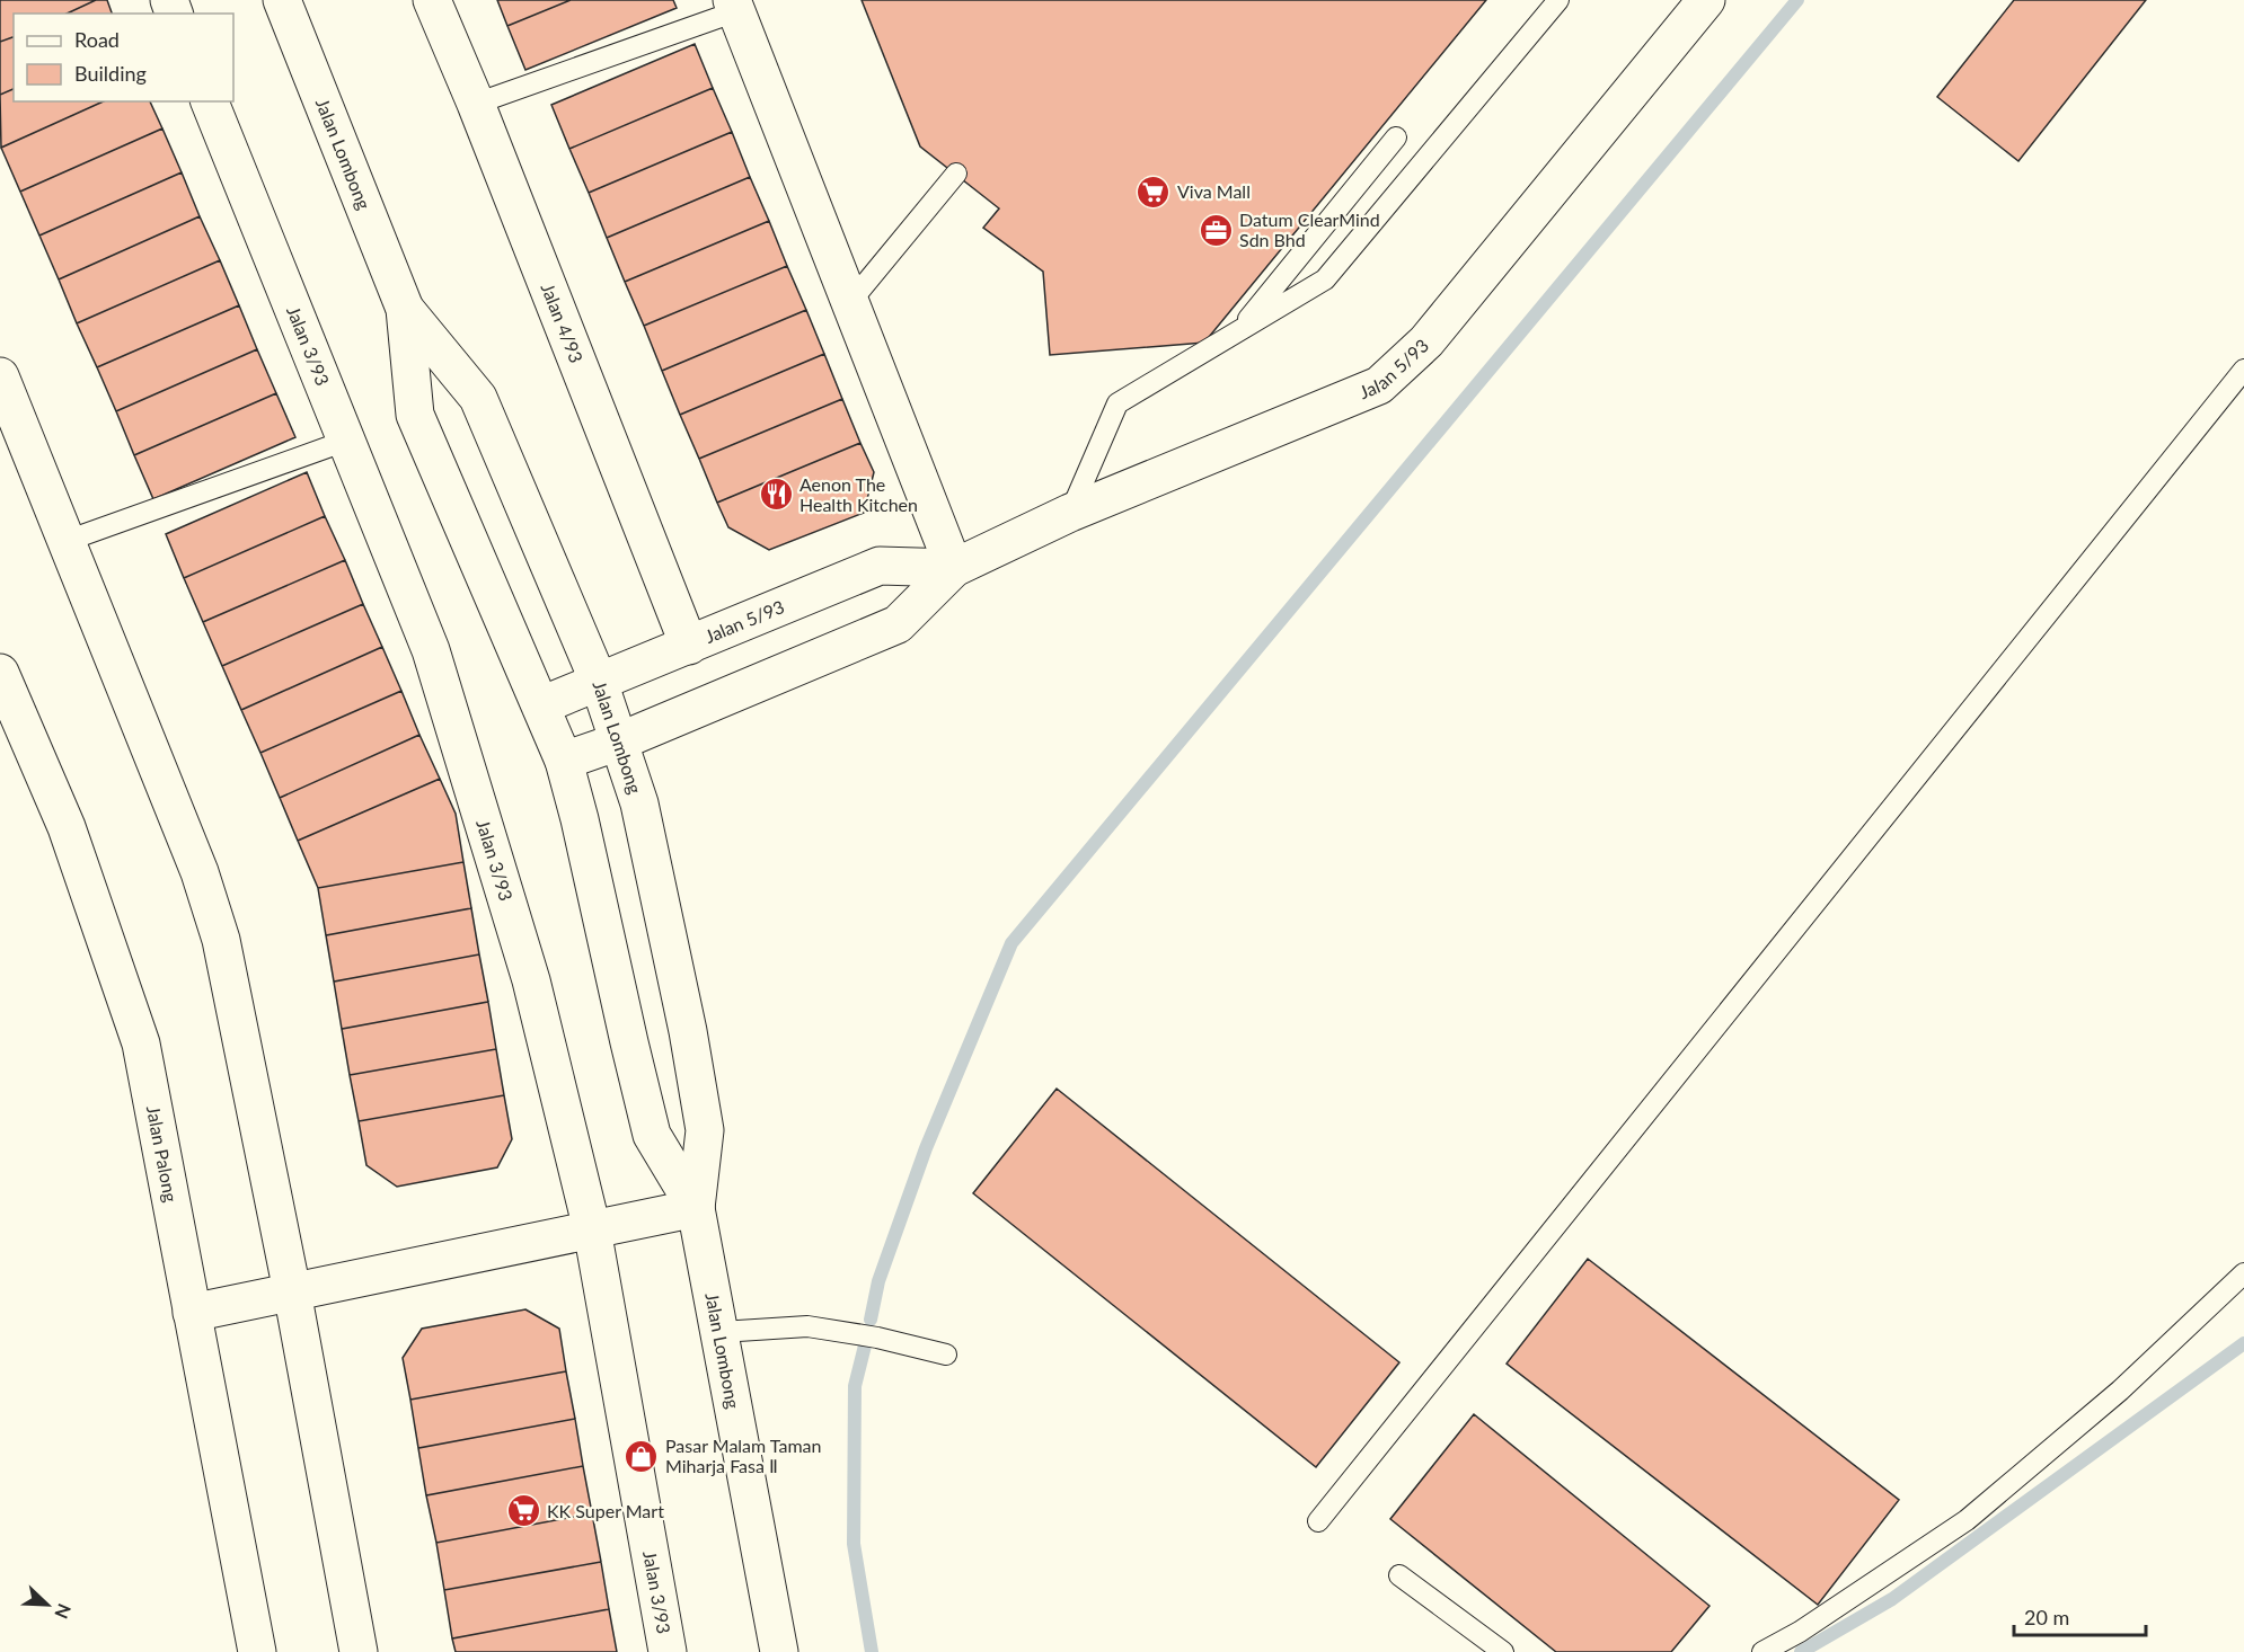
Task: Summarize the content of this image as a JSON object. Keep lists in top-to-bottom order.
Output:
{
  "streets": {
    "street": [
      "Jalan Lombong",
      "Jalan 4/93",
      "Jalan 3/93",
      "Jalan 5/93",
      "Jalan Palong"
    ]
  },
  "crossings": [
    ["Jalan Lombong", "Jalan 5/93"],
    ["Jalan 4/93", "Jalan 5/93"]
  ],
  "places": {
    "supermarket": ["Viva Mall", "KK Super Mart"],
    "office": ["Datum ClearMind Sdn Bhd"],
    "restaurant": ["Aenon The Health Kitchen"],
    "shop": ["Pasar Malam Taman Miharja Fasa Ⅱ"]
  },
  "legend": ["Road", "Building"],
  "scale_bar": "20 m",
  "north": "bottom right"
}
